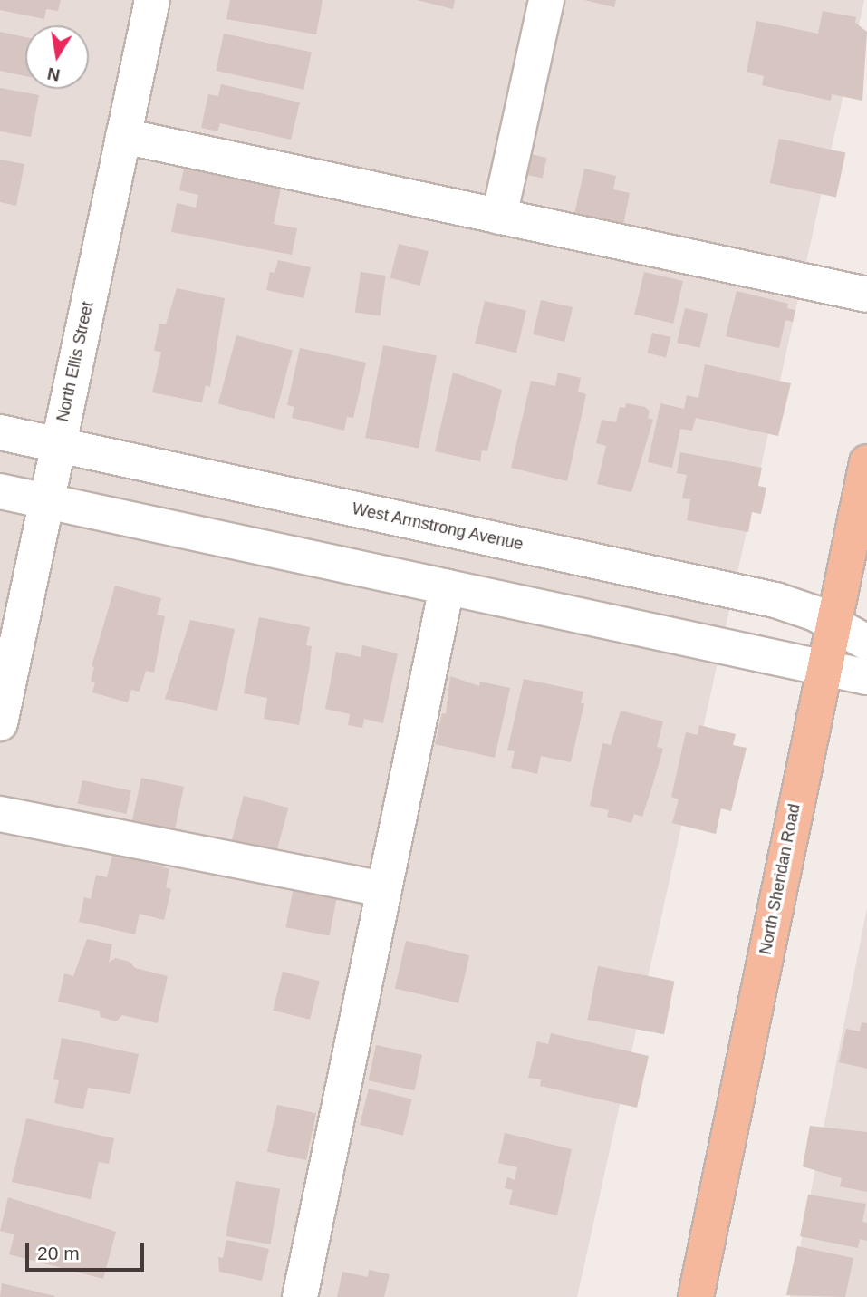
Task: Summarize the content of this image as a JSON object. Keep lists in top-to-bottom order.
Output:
{
  "streets": {
    "main road": ["North Sheridan Road"],
    "street": ["North Ellis Street", "West Armstrong Avenue"]
  },
  "crossings": [
    ["North Ellis Street", "West Armstrong Avenue"],
    ["West Armstrong Avenue", "North Sheridan Road"]
  ],
  "scale_bar": "20 m",
  "north": "bottom"
}
